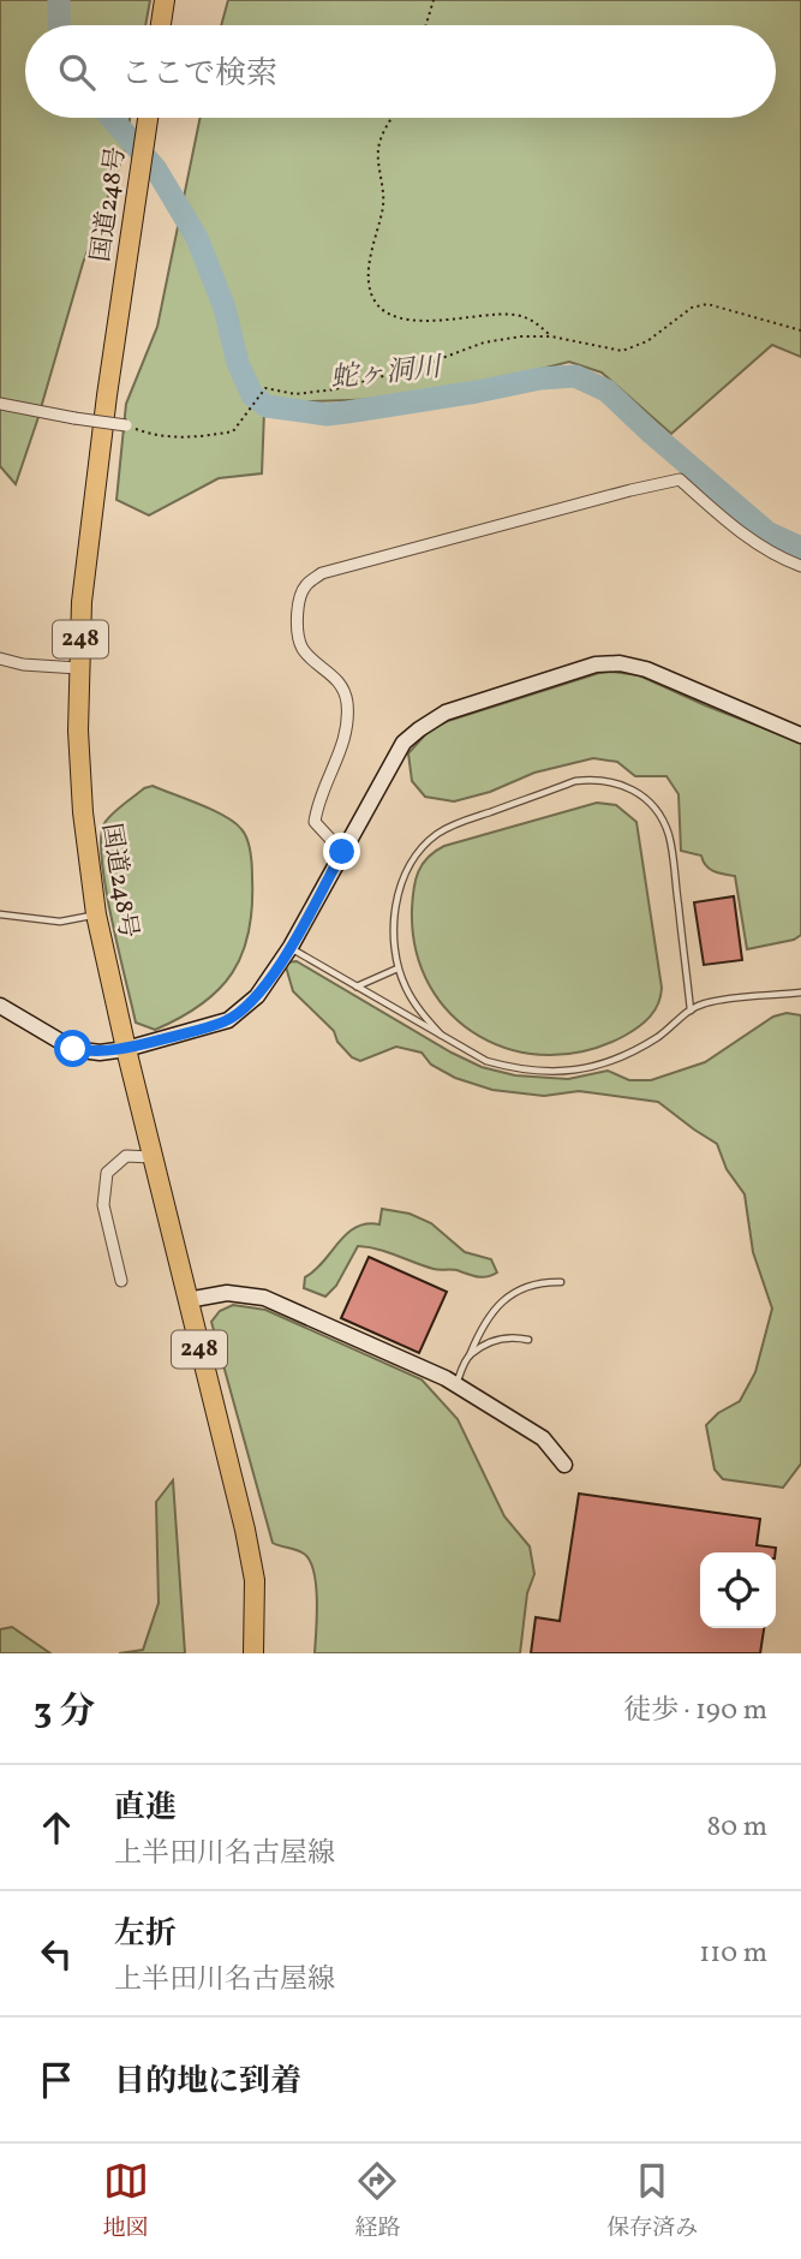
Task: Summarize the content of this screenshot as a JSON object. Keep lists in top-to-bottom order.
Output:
{
  "streets": {
    "highway": ["国道248号", "248"]
  },
  "water": ["蛇ヶ洞川"],
  "page": {
    "search": "ここで検索",
    "heading": ["3 分", "徒歩 · 190 m"],
    "list": [
      ["直進", "上半田川名古屋線", "80 m"],
      ["左折", "上半田川名古屋線", "110 m"],
      "目的地に到着"
    ],
    "nav": ["地図", "経路", "保存済み"]
  }
}
